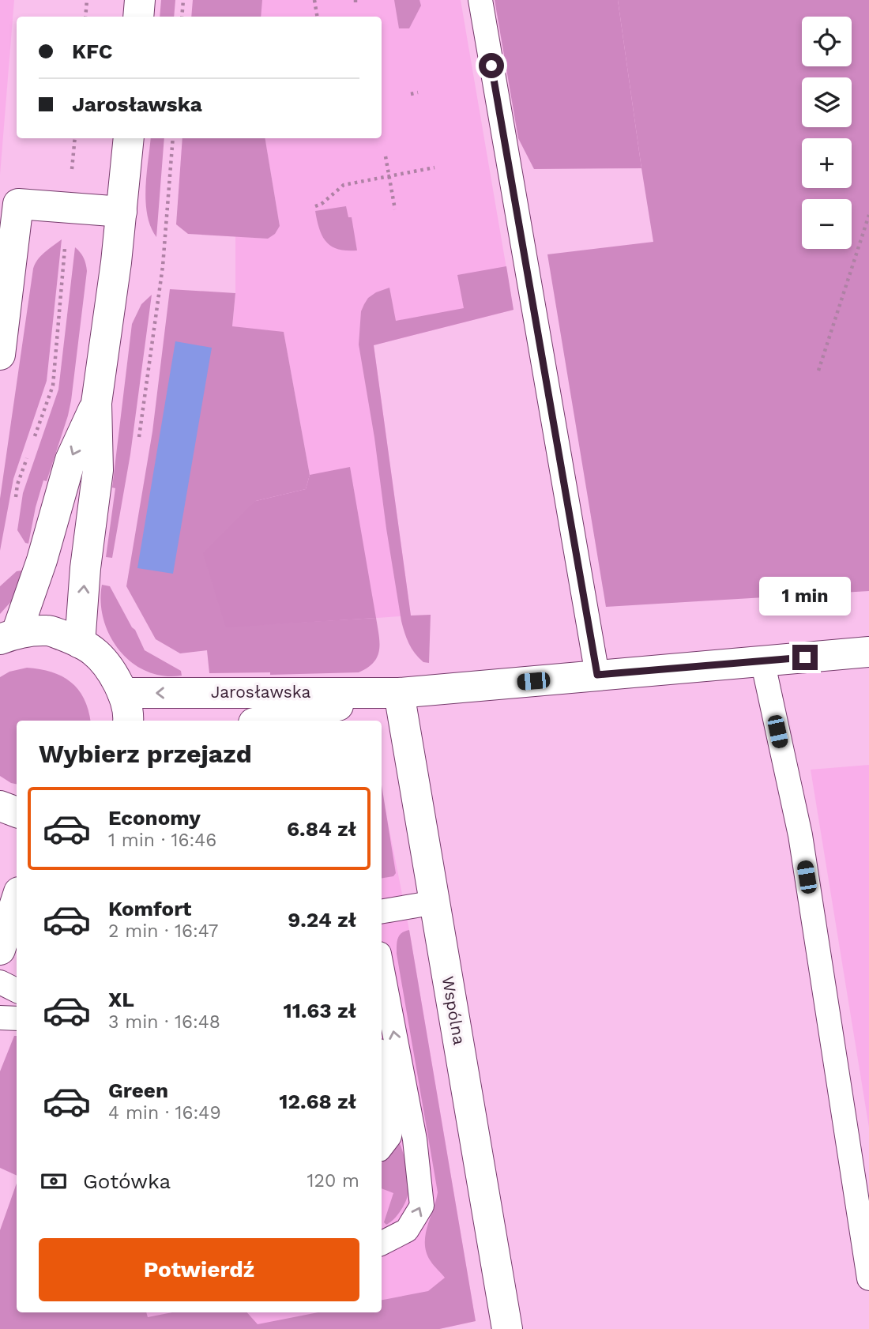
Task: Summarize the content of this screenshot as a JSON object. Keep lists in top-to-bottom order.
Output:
{
  "streets": {
    "main road": ["Jarosławska", "Wspólna"]
  },
  "crossings": [
    ["Jarosławska", "Wspólna"]
  ],
  "page": {
    "map_buttons": ["+", "−"],
    "banner": ["KFC", "Jarosławska"],
    "bubble": "1 min",
    "heading": "Wybierz przejazd",
    "list": [
      {
        "name": "Economy",
        "note": "1 min · 16:46",
        "value": "6.84 zł"
      },
      {
        "name": "Komfort",
        "note": "2 min · 16:47",
        "value": "9.24 zł"
      },
      {
        "name": "XL",
        "note": "3 min · 16:48",
        "value": "11.63 zł"
      },
      {
        "name": "Green",
        "note": "4 min · 16:49",
        "value": "12.68 zł"
      }
    ],
    "pay": ["Gotówka", "120 m"],
    "buttons": "Potwierdź"
  }
}
